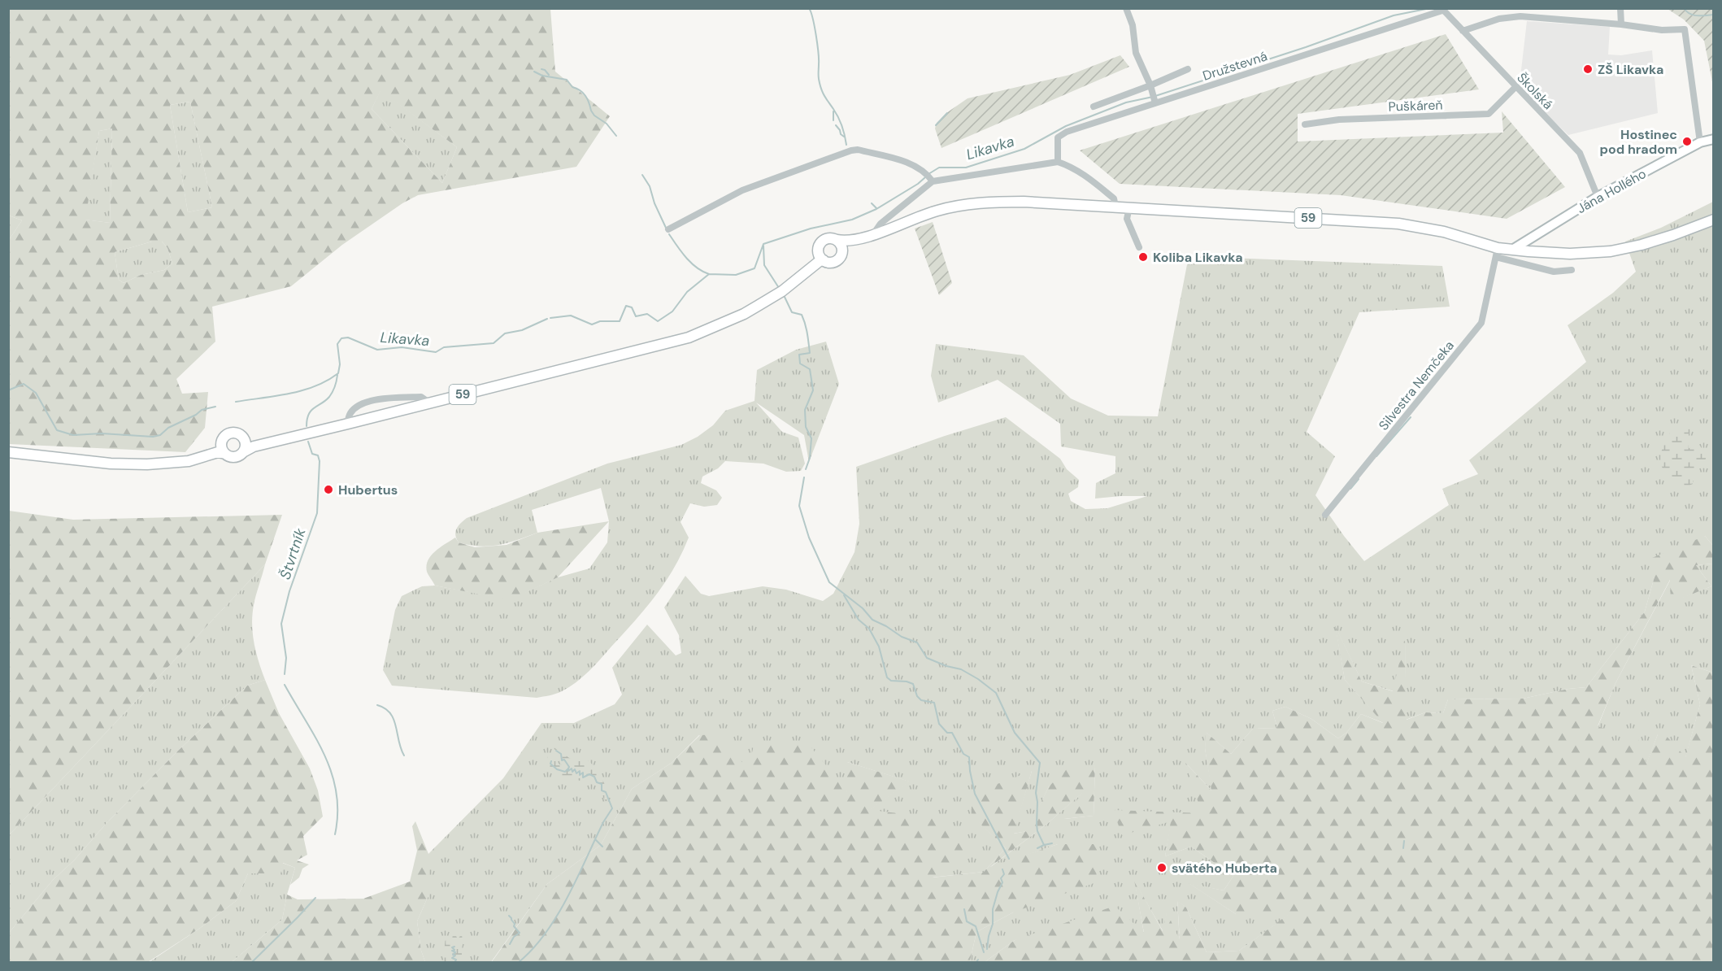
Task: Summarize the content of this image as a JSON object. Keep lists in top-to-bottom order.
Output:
{
  "streets": {
    "main road": ["59"],
    "street": [
      "Družstevná",
      "Školská",
      "Puškáreň",
      "Jána Hollého",
      "Silvestra Nemčeka"
    ]
  },
  "crossings": [
    ["Družstevná", "Školská"],
    ["Školská", "Puškáreň"],
    ["Školská", "Jána Hollého"],
    ["Jána Hollého", "59"],
    ["59", "Silvestra Nemčeka"]
  ],
  "water": ["Likavka", "Štvrtník"],
  "places": [
    "ZŠ Likavka",
    "Hostinec pod hradom",
    "Koliba Likavka",
    "Hubertus",
    "svätého Huberta"
  ]
}
